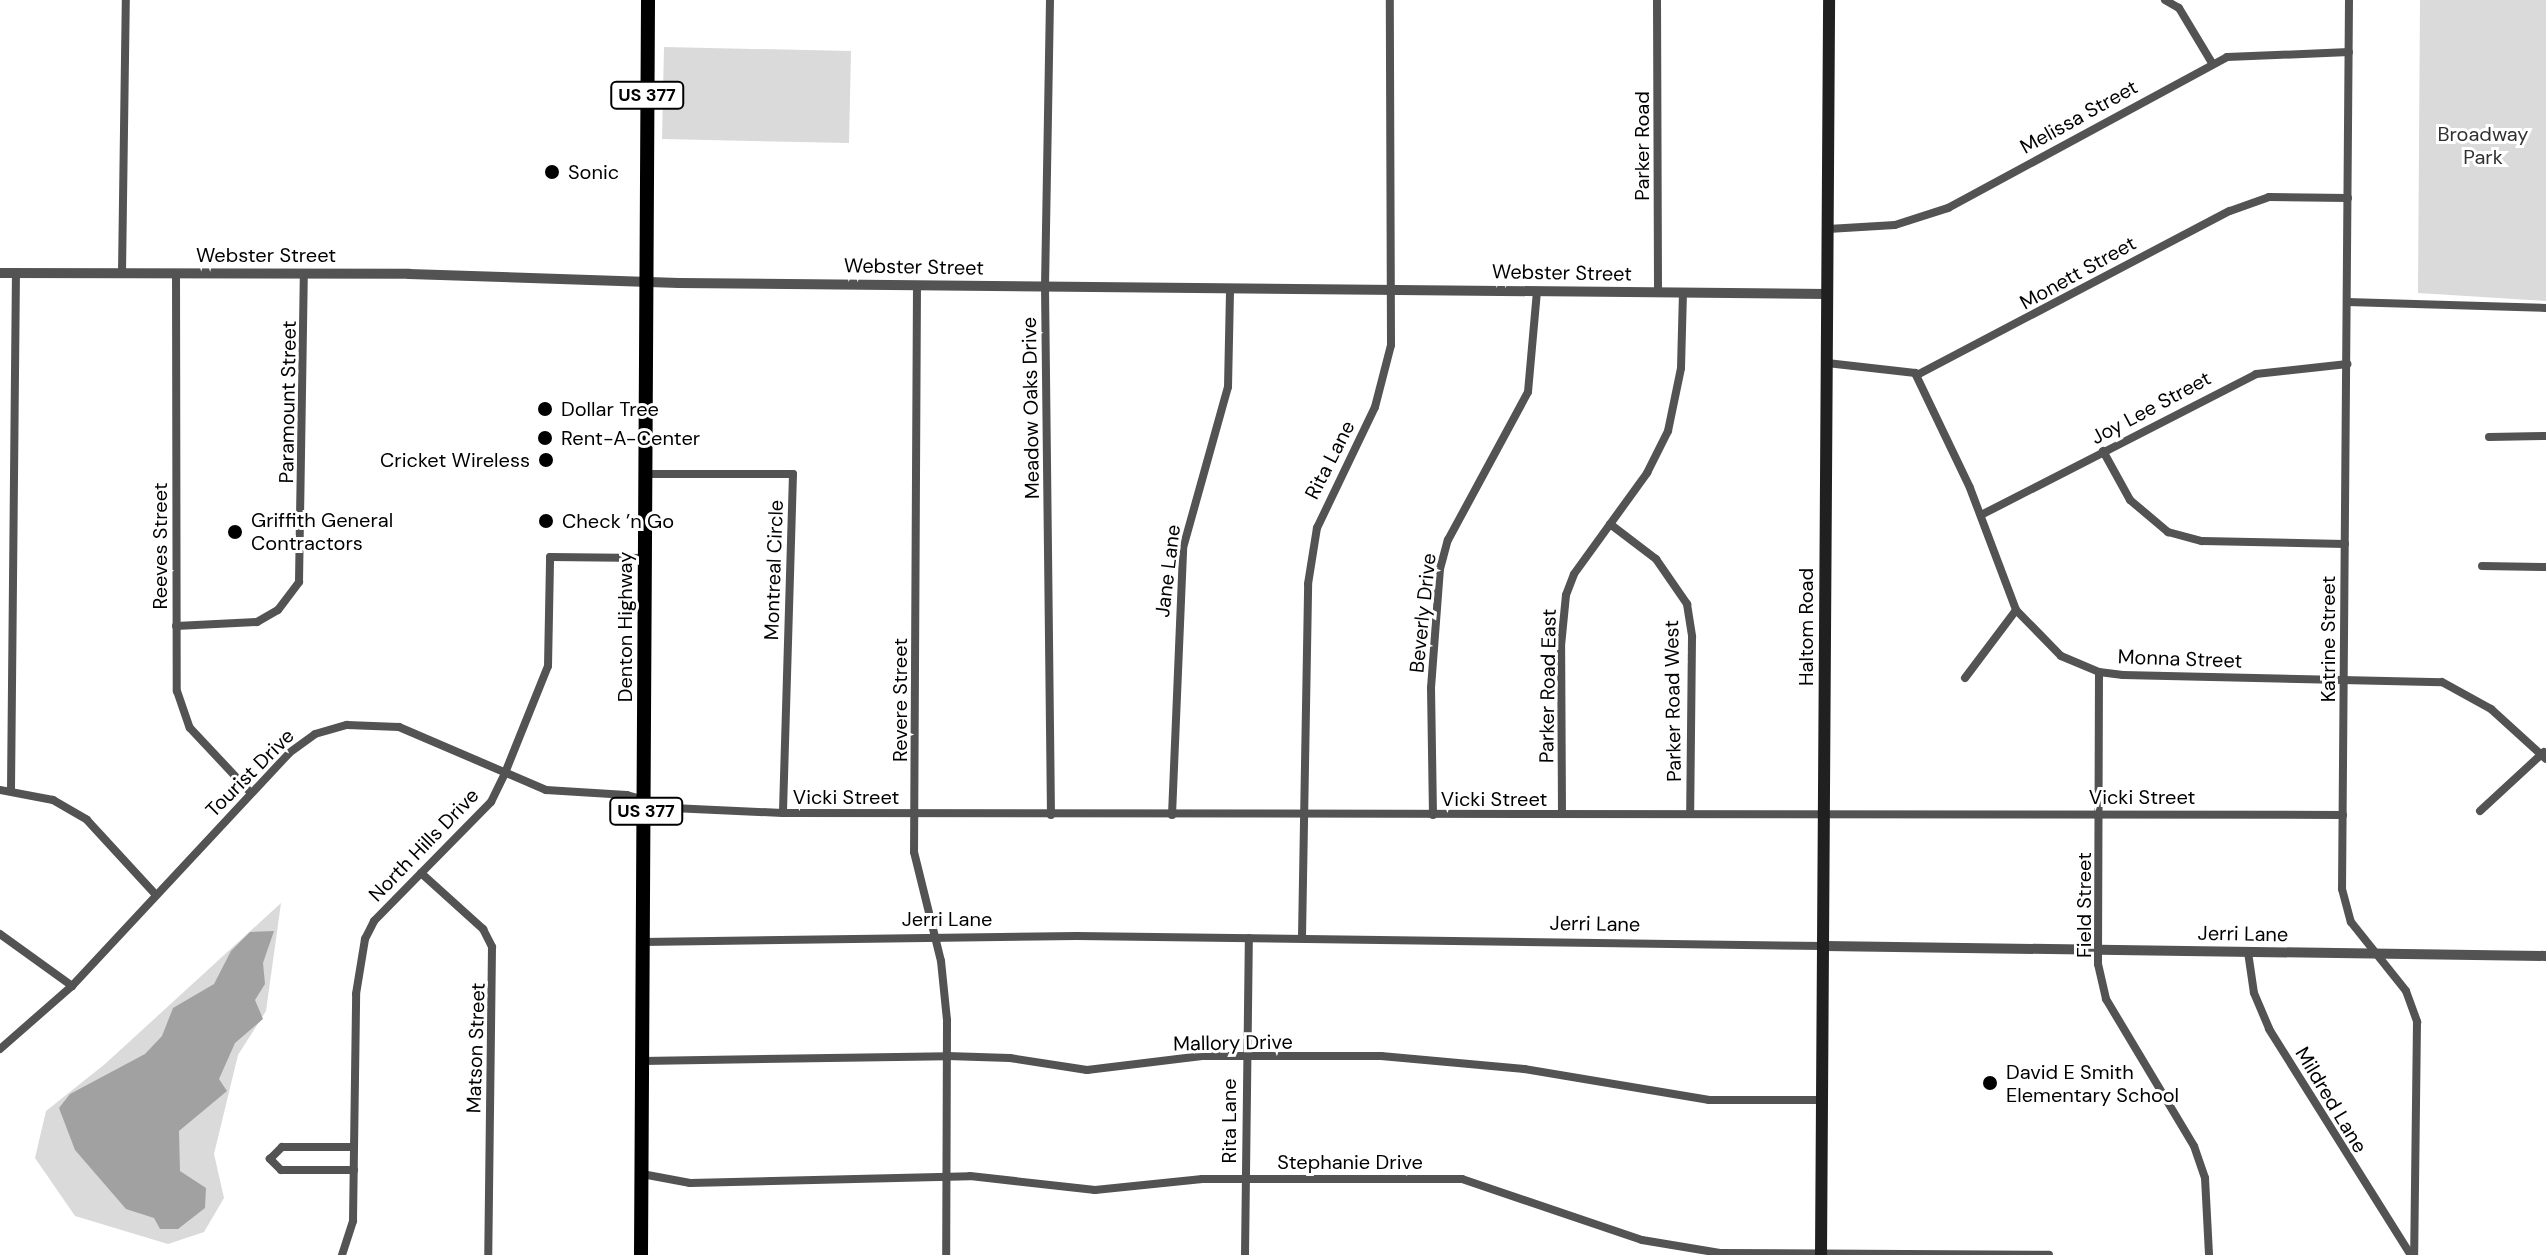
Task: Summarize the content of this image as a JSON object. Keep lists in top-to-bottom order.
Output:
{
  "streets": {
    "main road": ["US 377", "Denton Highway", "Haltom Road"],
    "street": [
      "Melissa Street",
      "Parker Road",
      "Webster Street",
      "Monett Street",
      "Paramount Street",
      "Meadow Oaks Drive",
      "Joy Lee Street",
      "Rita Lane",
      "Reeves Street",
      "Montreal Circle",
      "Jane Lane",
      "Beverly Drive",
      "Katrine Street",
      "Monna Street",
      "Parker Road East",
      "Revere Street",
      "Parker Road West",
      "Tourist Drive",
      "Vicki Street",
      "North Hills Drive",
      "Field Street",
      "Jerri Lane",
      "Mallory Drive",
      "Matson Street",
      "Mildred Lane",
      "Stephanie Drive"
    ]
  },
  "crossings": [
    ["Melissa Street", "Haltom Road"],
    ["Melissa Street", "Katrine Street"],
    ["Parker Road", "Webster Street"],
    ["Webster Street", "Paramount Street"],
    ["Webster Street", "Meadow Oaks Drive"],
    ["Webster Street", "Rita Lane"],
    ["Webster Street", "Reeves Street"],
    ["Webster Street", "Jane Lane"],
    ["Webster Street", "Beverly Drive"],
    ["Webster Street", "Denton Highway"],
    ["Webster Street", "Haltom Road"],
    ["Webster Street", "Revere Street"],
    ["Monett Street", "Katrine Street"],
    ["Monett Street", "Monna Street"],
    ["Paramount Street", "Reeves Street"],
    ["Meadow Oaks Drive", "Vicki Street"],
    ["Joy Lee Street", "Katrine Street"],
    ["Joy Lee Street", "Monna Street"],
    ["Rita Lane", "Vicki Street"],
    ["Rita Lane", "Jerri Lane"],
    ["Rita Lane", "Mallory Drive"],
    ["Rita Lane", "Stephanie Drive"],
    ["Reeves Street", "Tourist Drive"],
    ["Montreal Circle", "Denton Highway"],
    ["Montreal Circle", "Vicki Street"],
    ["Jane Lane", "Vicki Street"],
    ["Beverly Drive", "Vicki Street"],
    ["Denton Highway", "Tourist Drive"],
    ["Denton Highway", "Vicki Street"],
    ["Denton Highway", "North Hills Drive"],
    ["Denton Highway", "Jerri Lane"],
    ["Denton Highway", "Mallory Drive"],
    ["Denton Highway", "Stephanie Drive"],
    ["Haltom Road", "Vicki Street"],
    ["Haltom Road", "Jerri Lane"],
    ["Haltom Road", "Mallory Drive"],
    ["Haltom Road", "Stephanie Drive"],
    ["Katrine Street", "Monna Street"],
    ["Katrine Street", "Vicki Street"],
    ["Katrine Street", "Jerri Lane"],
    ["Katrine Street", "Mildred Lane"],
    ["Monna Street", "Field Street"],
    ["Parker Road East", "Parker Road West"],
    ["Parker Road East", "Vicki Street"],
    ["Revere Street", "Vicki Street"],
    ["Revere Street", "Jerri Lane"],
    ["Revere Street", "Mallory Drive"],
    ["Revere Street", "Stephanie Drive"],
    ["Parker Road West", "Vicki Street"],
    ["Tourist Drive", "Vicki Street"],
    ["Tourist Drive", "North Hills Drive"],
    ["Vicki Street", "Field Street"],
    ["North Hills Drive", "Matson Street"],
    ["Field Street", "Jerri Lane"],
    ["Jerri Lane", "Mildred Lane"]
  ],
  "parks": ["Broadway Park"],
  "places": [
    "Sonic",
    "Dollar Tree",
    "Rent-A-Center",
    "Cricket Wireless",
    "Check ’n Go",
    "Griffith General Contractors",
    "David E Smith Elementary School"
  ]
}
